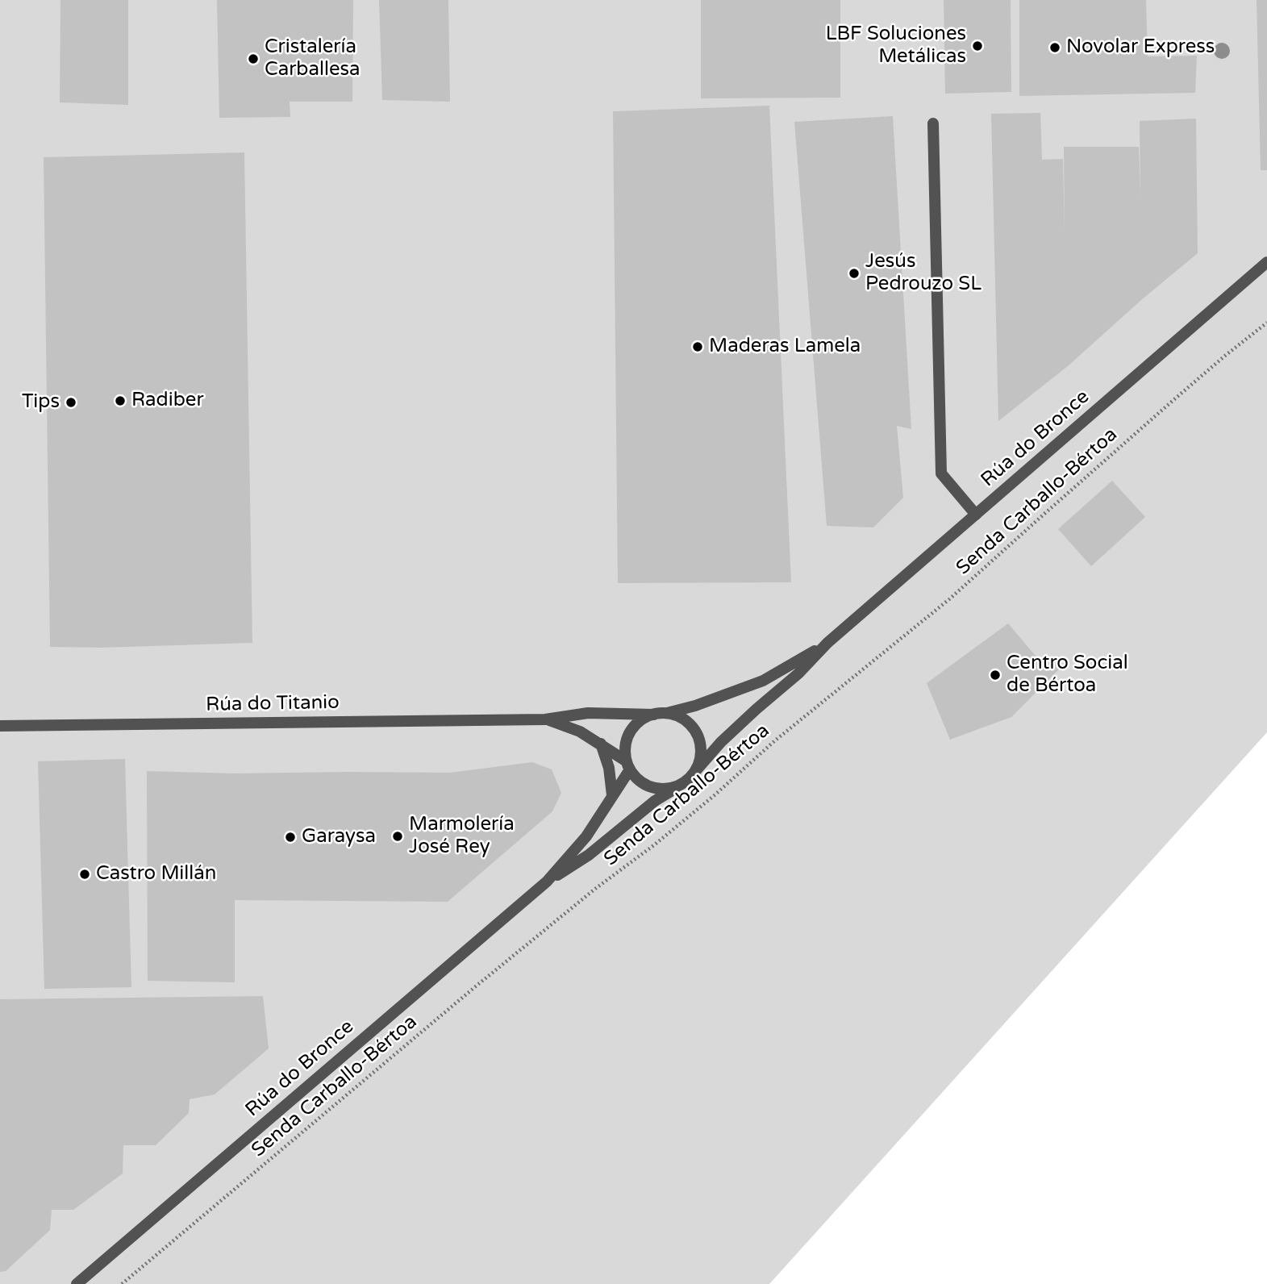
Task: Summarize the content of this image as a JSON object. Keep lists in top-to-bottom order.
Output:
{
  "streets": {
    "street": ["Rúa do Bronce", "Rúa do Titanio"],
    "path": ["Senda Carballo-Bértoa"]
  },
  "crossings": [
    ["Rúa do Bronce", "Rúa do Titanio"]
  ],
  "places": [
    "LBF Soluciones Metálicas",
    "Novolar Express",
    "Cristalería Carballesa",
    "Jesús Pedrouzo SL",
    "Maderas Lamela",
    "Radiber",
    "Tips",
    "Centro Social de Bértoa",
    "Marmolería José Rey",
    "Garaysa",
    "Castro Millán"
  ]
}
